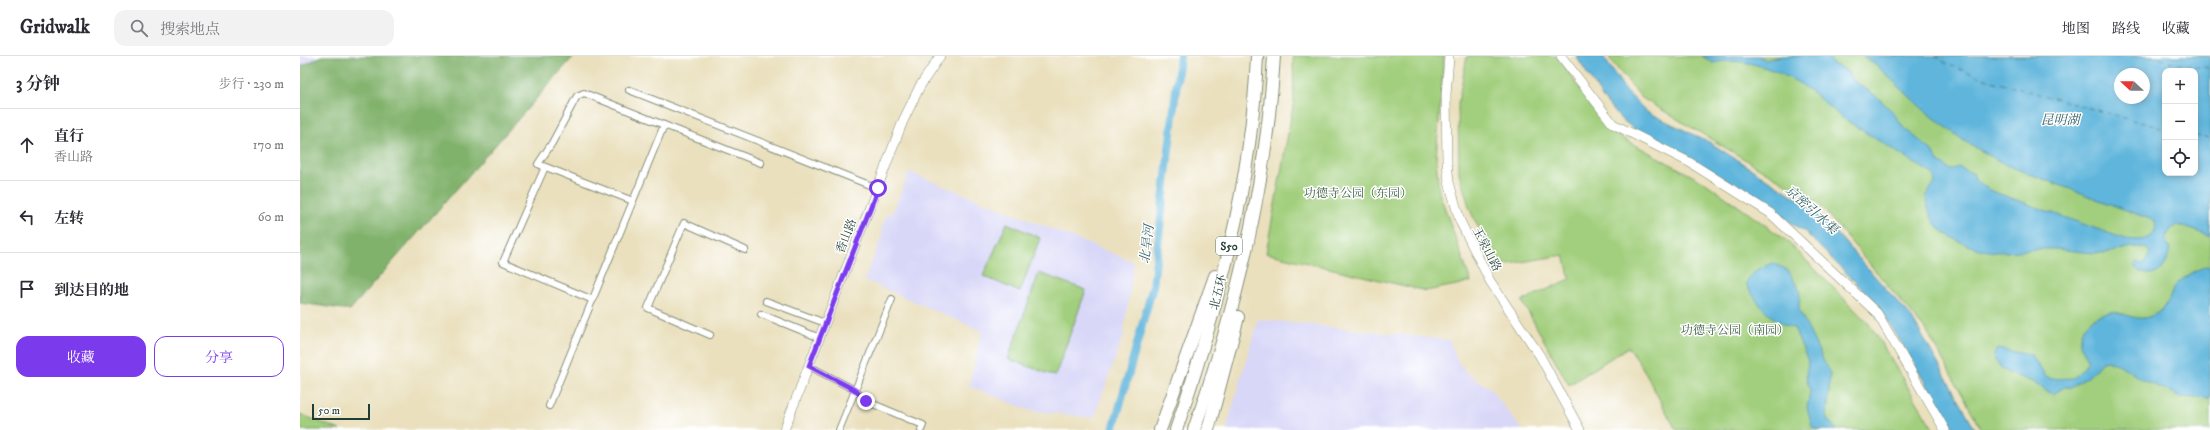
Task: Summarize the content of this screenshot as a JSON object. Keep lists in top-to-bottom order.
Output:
{
  "streets": {
    "highway": ["S50", "北五环"],
    "street": ["香山路", "玉泉山路"]
  },
  "water": ["昆明湖", "京密引水渠", "北旱河"],
  "parks": ["功德寺公园（东园）", "功德寺公园（南园）"],
  "scale_bar": "50 m",
  "north": "left",
  "page": {
    "header": "Gridwalk",
    "search": "搜索地点",
    "nav": ["地图", "路线", "收藏"],
    "heading": ["3 分钟", "步行 · 230 m"],
    "map_buttons": ["+", "−"],
    "list": [
      ["直行", "香山路", "170 m"],
      ["左转", "60 m"],
      "到达目的地"
    ],
    "buttons": ["收藏", "分享"],
    "scale": "50 m"
  }
}
